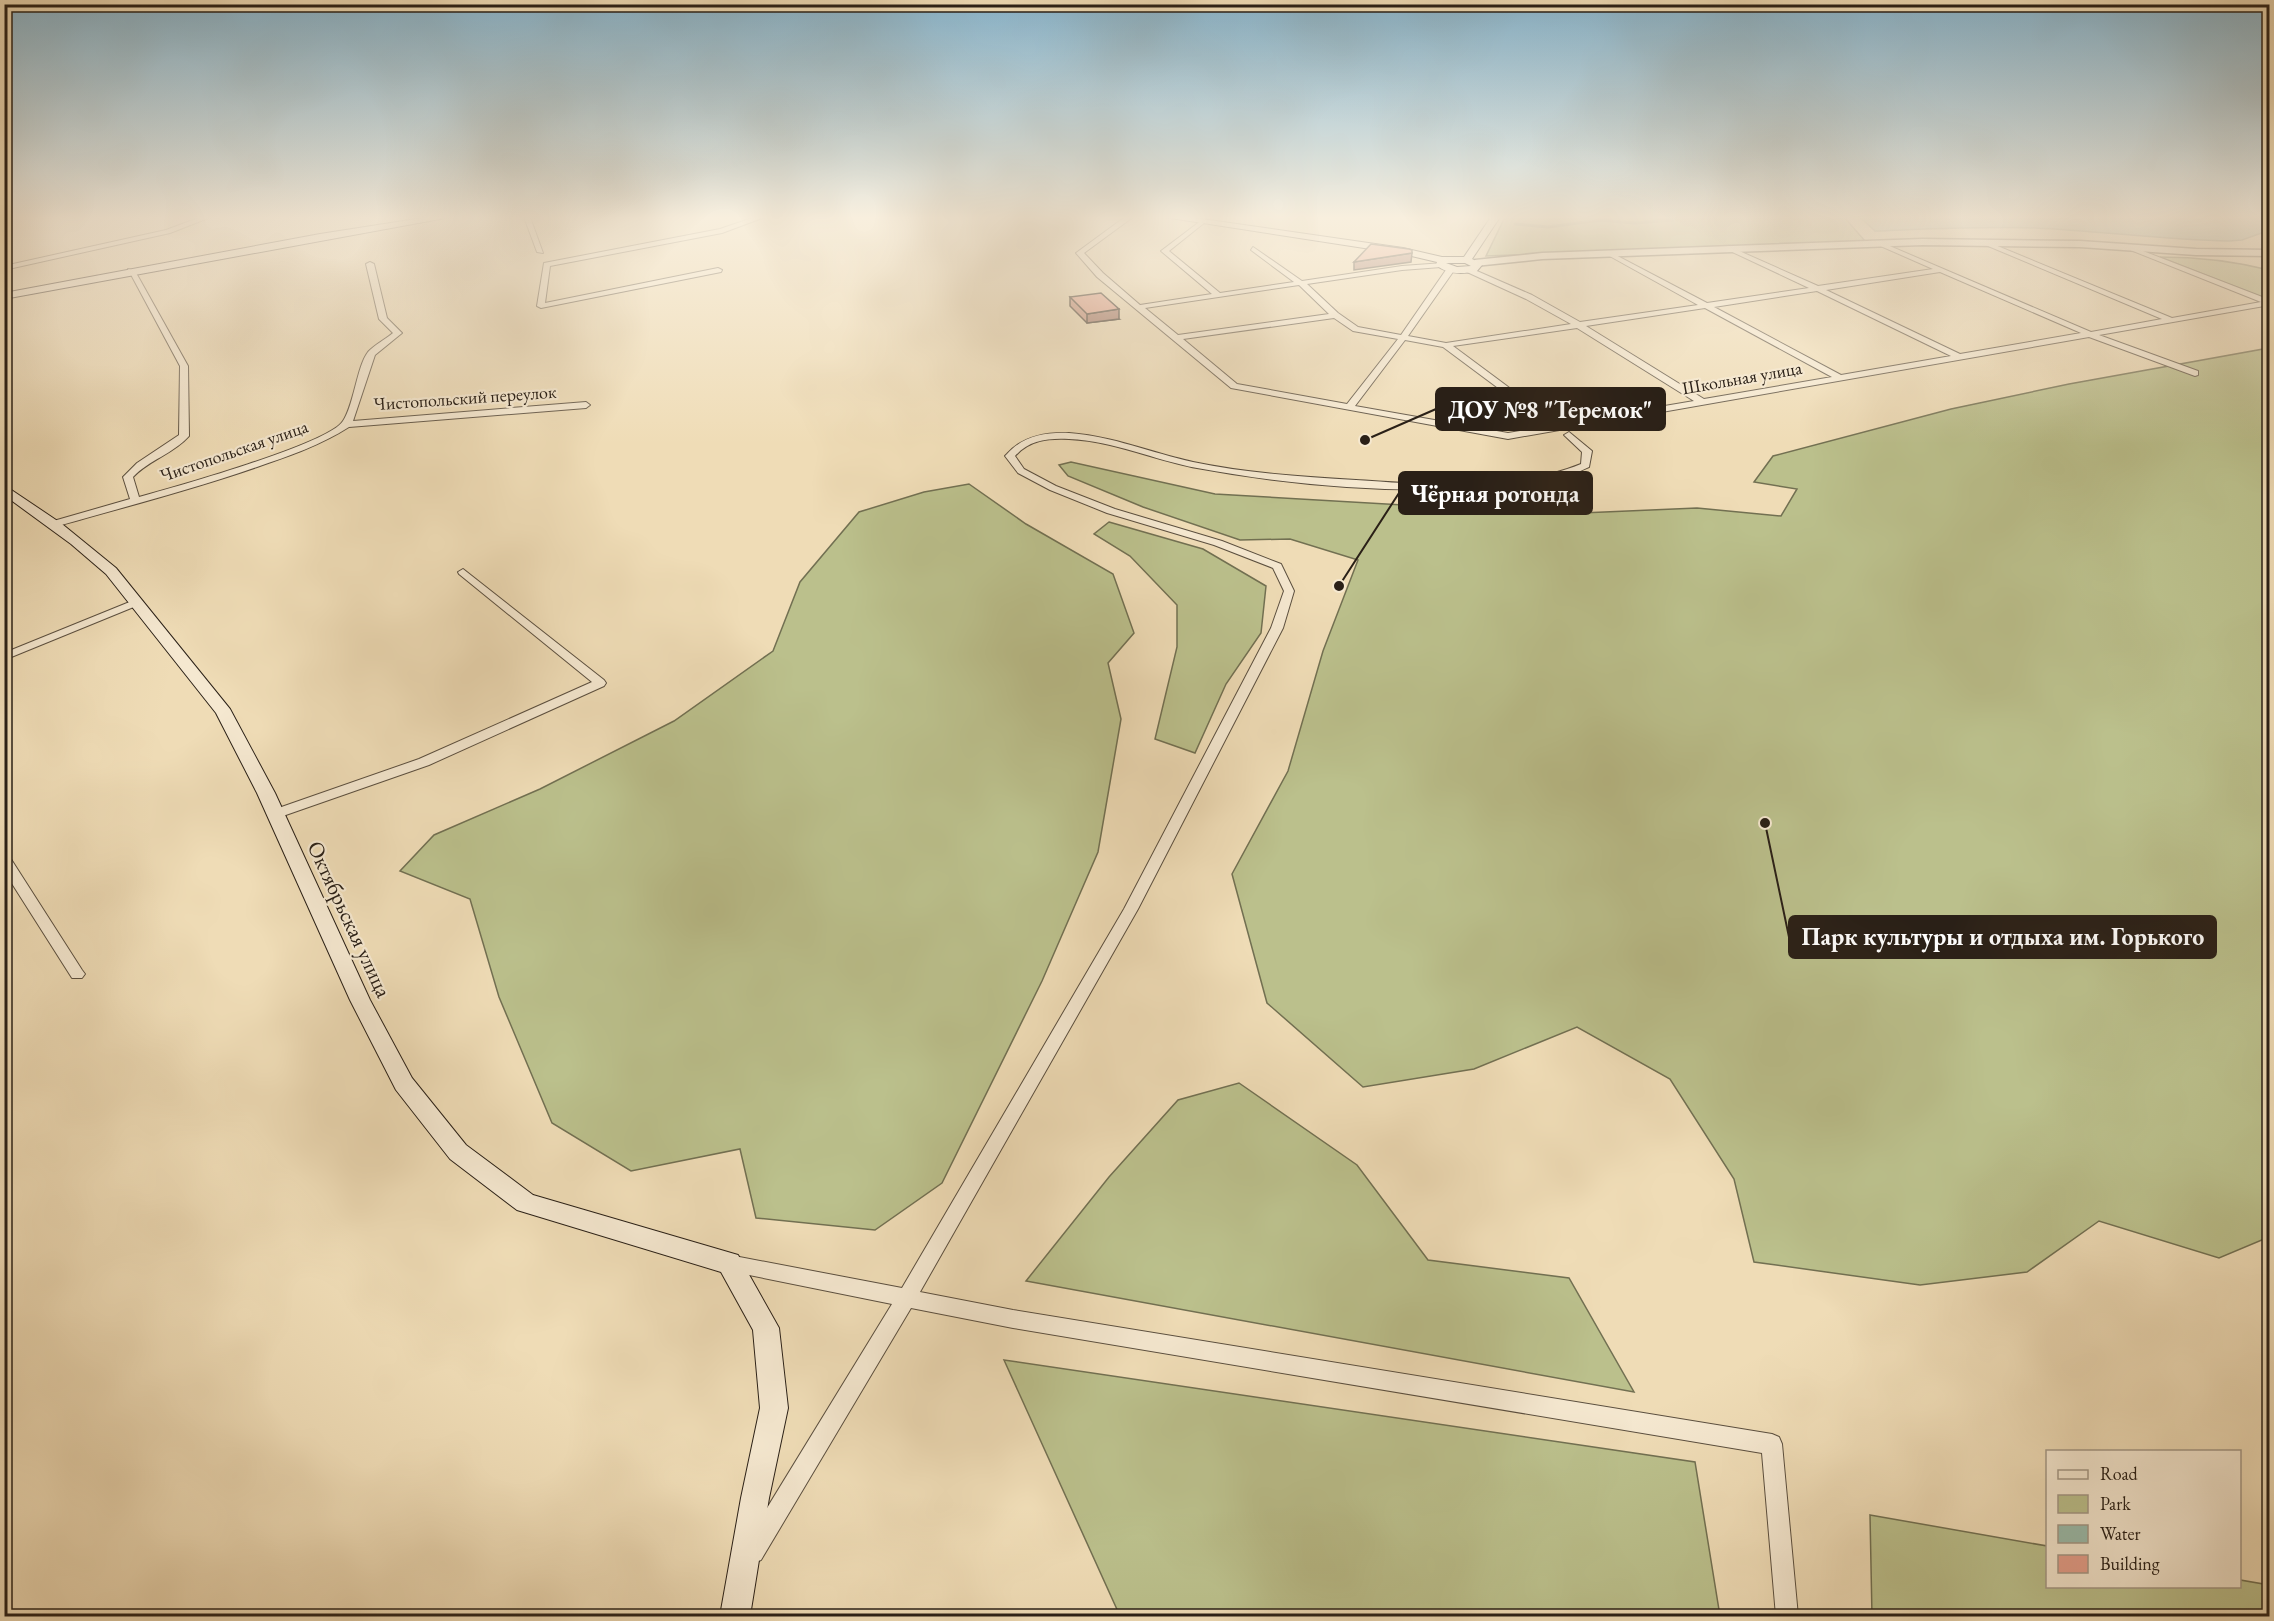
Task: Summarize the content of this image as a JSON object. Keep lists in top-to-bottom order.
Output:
{
  "streets": {
    "main road": ["Октябрьская улица"],
    "street": ["Школьная улица", "Чистопольский переулок", "Чистопольская улица"]
  },
  "crossings": [
    ["Чистопольский переулок", "Чистопольская улица"],
    ["Чистопольская улица", "Октябрьская улица"]
  ],
  "places": ["ДОУ №8 \"Теремок\"", "Чёрная ротонда", "Парк культуры и отдыха им. Горького"],
  "legend": [
    "Road",
    "Park",
    "Water",
    "Building"
  ]
}
